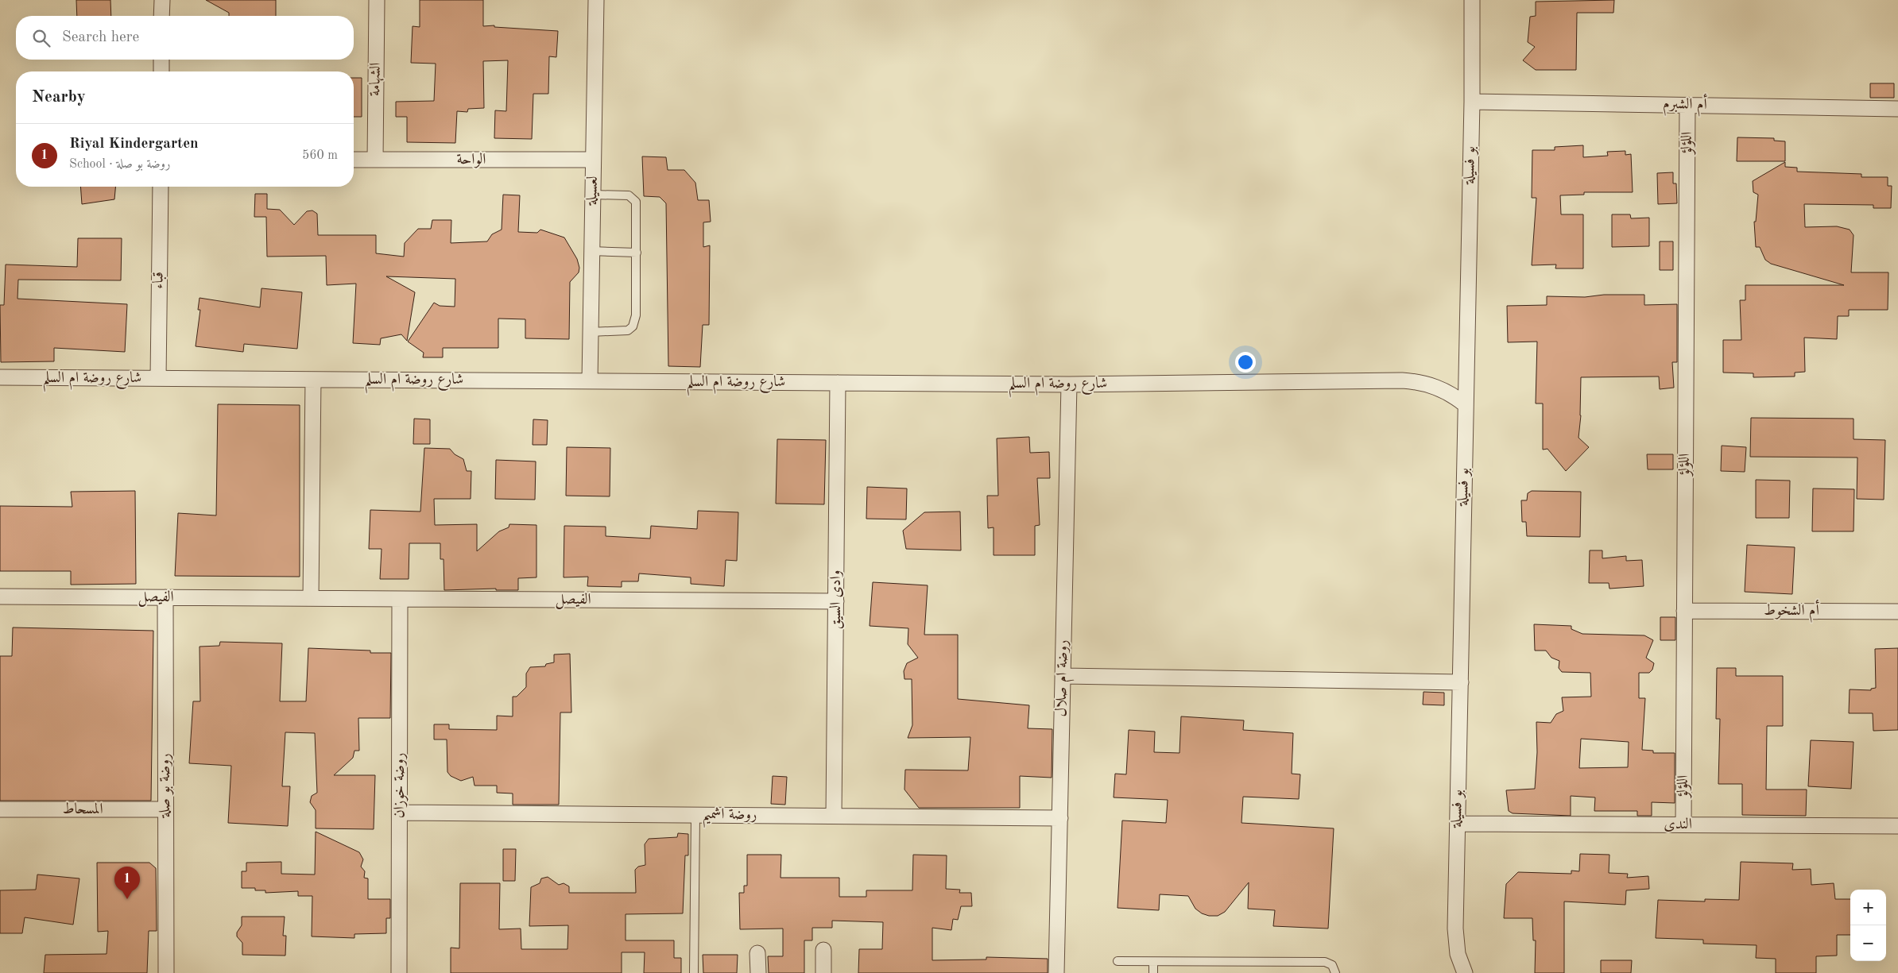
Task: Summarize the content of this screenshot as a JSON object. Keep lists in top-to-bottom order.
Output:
{
  "streets": {
    "street": [
      "الشهامة",
      "أم الشبرم",
      "اللؤلؤ",
      "الواحة",
      "بو فسيلة",
      "لعسيلة",
      "قباء",
      "شارع روضة ام السلم",
      "الفيصل",
      "وادى السيق",
      "أم الشخوط",
      "روضة ام صلال",
      "روضة بو صلة",
      "روضة خوزان",
      "المسحاط",
      "روضة اشميم",
      "الندى"
    ]
  },
  "crossings": [
    ["الشهامة", "الواحة"],
    ["أم الشبرم", "اللؤلؤ"],
    ["أم الشبرم", "بو فسيلة"],
    ["اللؤلؤ", "أم الشخوط"],
    ["اللؤلؤ", "الندى"],
    ["الواحة", "لعسيلة"],
    ["بو فسيلة", "شارع روضة ام السلم"],
    ["بو فسيلة", "الندى"],
    ["لعسيلة", "شارع روضة ام السلم"],
    ["قباء", "شارع روضة ام السلم"],
    ["شارع روضة ام السلم", "وادى السيق"],
    ["شارع روضة ام السلم", "روضة ام صلال"],
    ["الفيصل", "وادى السيق"],
    ["الفيصل", "روضة بو صلة"],
    ["الفيصل", "روضة خوزان"],
    ["وادى السيق", "روضة اشميم"],
    ["روضة ام صلال", "روضة اشميم"],
    ["روضة بو صلة", "المسحاط"],
    ["روضة خوزان", "روضة اشميم"]
  ],
  "page": {
    "search": "Search here",
    "heading": "Nearby",
    "list": [
      {
        "mark": "1",
        "name": "Riyal Kindergarten",
        "note": "School · روضة بو صلة",
        "value": "560 m"
      }
    ],
    "pins": "1",
    "map_buttons": ["+", "−"]
  }
}
